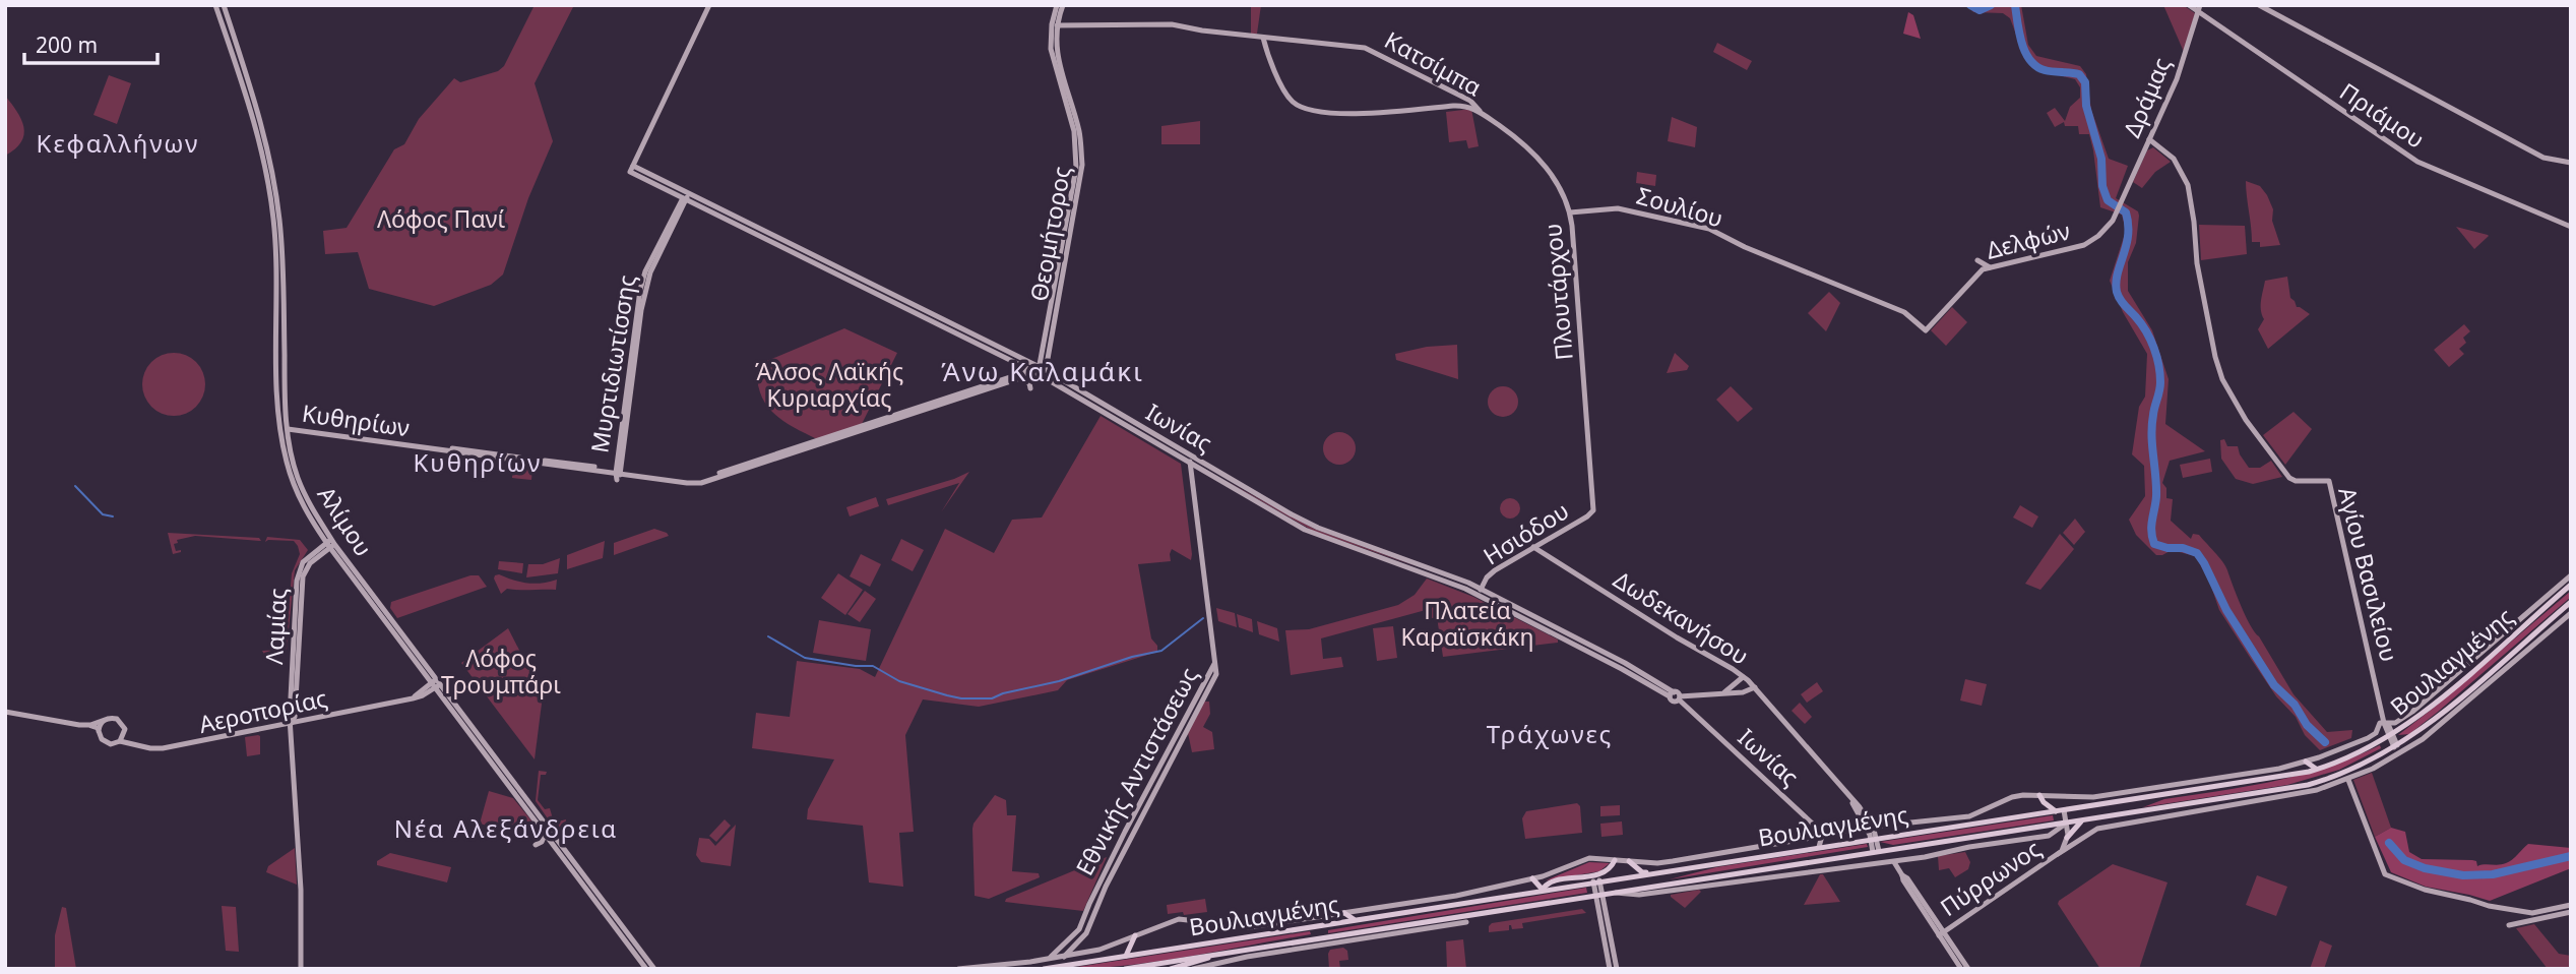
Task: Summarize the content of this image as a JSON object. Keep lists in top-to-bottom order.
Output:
{
  "streets": {
    "main road": ["Βουλιαγμένης"],
    "street": [
      "Κατσίμπα",
      "Δράμας",
      "Πριάμου",
      "Σουλίου",
      "Θεομήτορος",
      "Δελφών",
      "Πλουτάρχου",
      "Μυρτιδιωτίσσης",
      "Κυθηρίων",
      "Ιωνίας",
      "Αλίμου",
      "Ησιόδου",
      "Αγίου Βασιλείου",
      "Δωδεκανήσου",
      "Λαμίας",
      "Αεροπορίας",
      "Εθνικής Αντιστάσεως",
      "Πύρρωνος"
    ]
  },
  "crossings": [
    ["Κατσίμπα", "Πλουτάρχου"],
    ["Δράμας", "Πριάμου"],
    ["Δράμας", "Δελφών"],
    ["Δράμας", "Αγίου Βασιλείου"],
    ["Σουλίου", "Δελφών"],
    ["Σουλίου", "Πλουτάρχου"],
    ["Θεομήτορος", "Κυθηρίων"],
    ["Θεομήτορος", "Ιωνίας"],
    ["Πλουτάρχου", "Ησιόδου"],
    ["Μυρτιδιωτίσσης", "Κυθηρίων"],
    ["Μυρτιδιωτίσσης", "Ιωνίας"],
    ["Κυθηρίων", "Ιωνίας"],
    ["Κυθηρίων", "Αλίμου"],
    ["Ιωνίας", "Ησιόδου"],
    ["Αλίμου", "Λαμίας"],
    ["Αλίμου", "Αεροπορίας"],
    ["Ησιόδου", "Δωδεκανήσου"],
    ["Αγίου Βασιλείου", "Βουλιαγμένης"],
    ["Δωδεκανήσου", "Βουλιαγμένης"],
    ["Λαμίας", "Αεροπορίας"],
    ["Βουλιαγμένης", "Πύρρωνος"]
  ],
  "districts": [
    "Κεφαλλήνων",
    "Άνω Καλαμάκι",
    "Κυθηρίων",
    "Τράχωνες",
    "Νέα Αλεξάνδρεια"
  ],
  "parks": [
    "Λόφος Πανί",
    "Άλσος Λαϊκής Κυριαρχίας",
    "Πλατεία Καραϊσκάκη",
    "Λόφος Τρουμπάρι"
  ],
  "scale_bar": "200 m"
}
